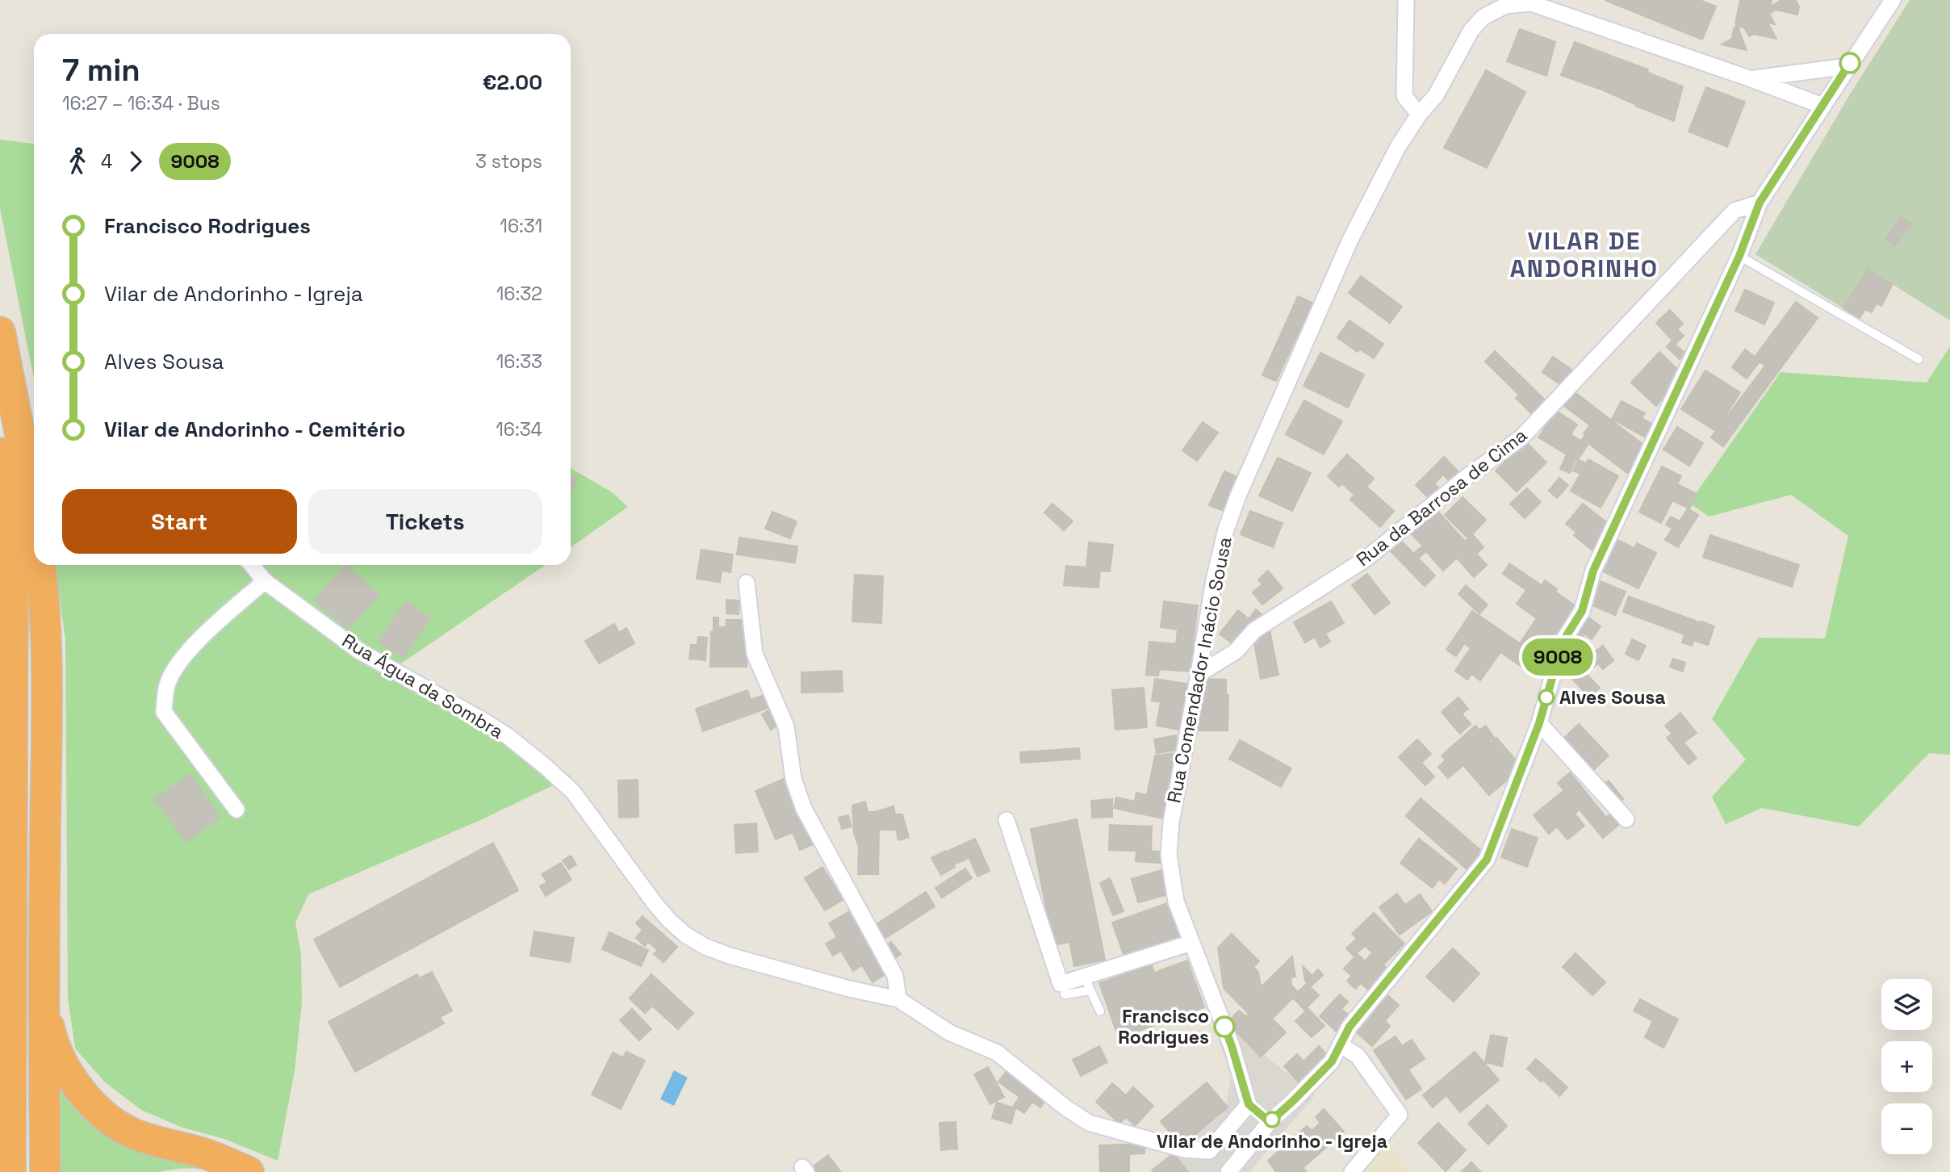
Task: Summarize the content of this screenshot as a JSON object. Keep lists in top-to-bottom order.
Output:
{
  "streets": {
    "street": ["Rua da Barrosa de Cima", "Rua Comendador Inácio Sousa", "Rua Água da Sombra"]
  },
  "crossings": [
    ["Rua da Barrosa de Cima", "Rua Comendador Inácio Sousa"]
  ],
  "districts": ["VILAR DE ANDORINHO"],
  "places": ["Alves Sousa", "Francisco Rodrigues", "Vilar de Andorinho - Igreja"],
  "lines": ["bus line 9008"],
  "page": {
    "on_map": "9008",
    "heading": ["7 min", "16:27 – 16:34 · Bus", "€2.00"],
    "legs": ["4", "9008", "3 stops"],
    "list": [
      {
        "name": "Francisco Rodrigues",
        "value": "16:31"
      },
      {
        "name": "Vilar de Andorinho - Igreja",
        "value": "16:32"
      },
      {
        "name": "Alves Sousa",
        "value": "16:33"
      },
      {
        "name": "Vilar de Andorinho - Cemitério",
        "value": "16:34"
      }
    ],
    "buttons": ["Start", "Tickets"],
    "map_buttons": ["+", "−"]
  }
}
